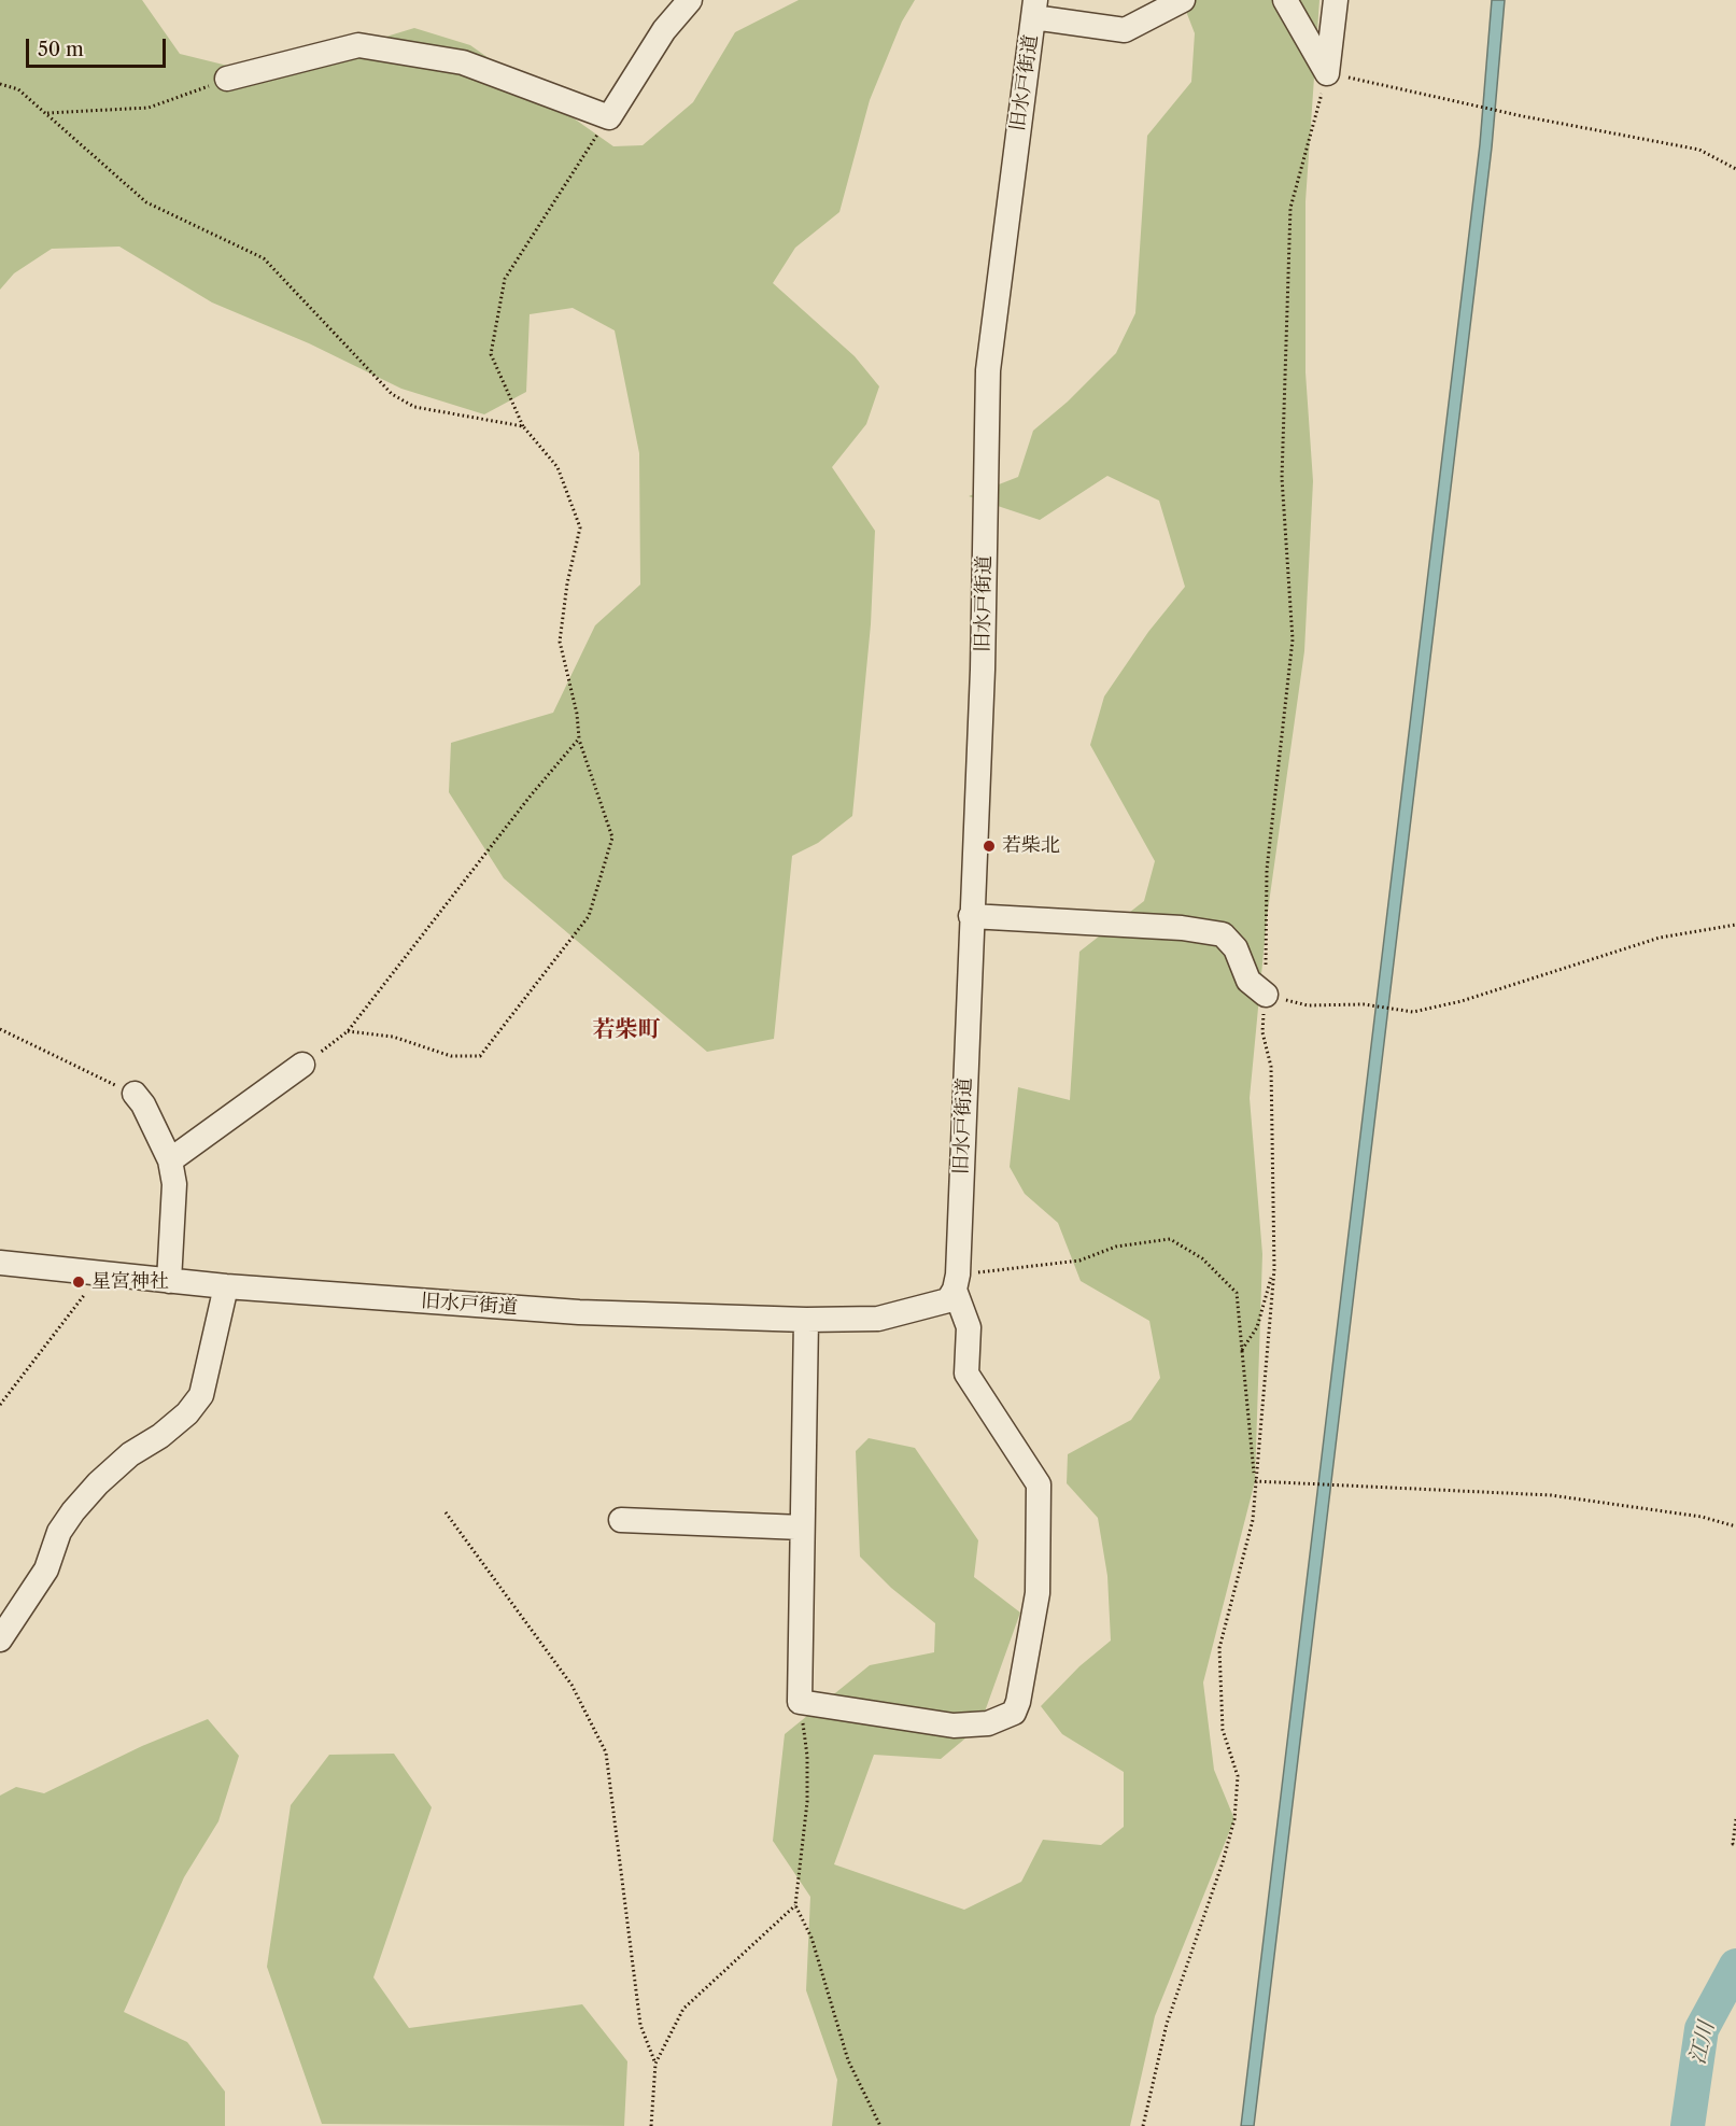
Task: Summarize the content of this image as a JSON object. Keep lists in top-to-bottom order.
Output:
{
  "streets": {
    "street": ["旧水戸街道"]
  },
  "districts": ["若柴町"],
  "water": ["江川"],
  "places": ["若柴北", "星宮神社"],
  "scale_bar": "50 m"
}
